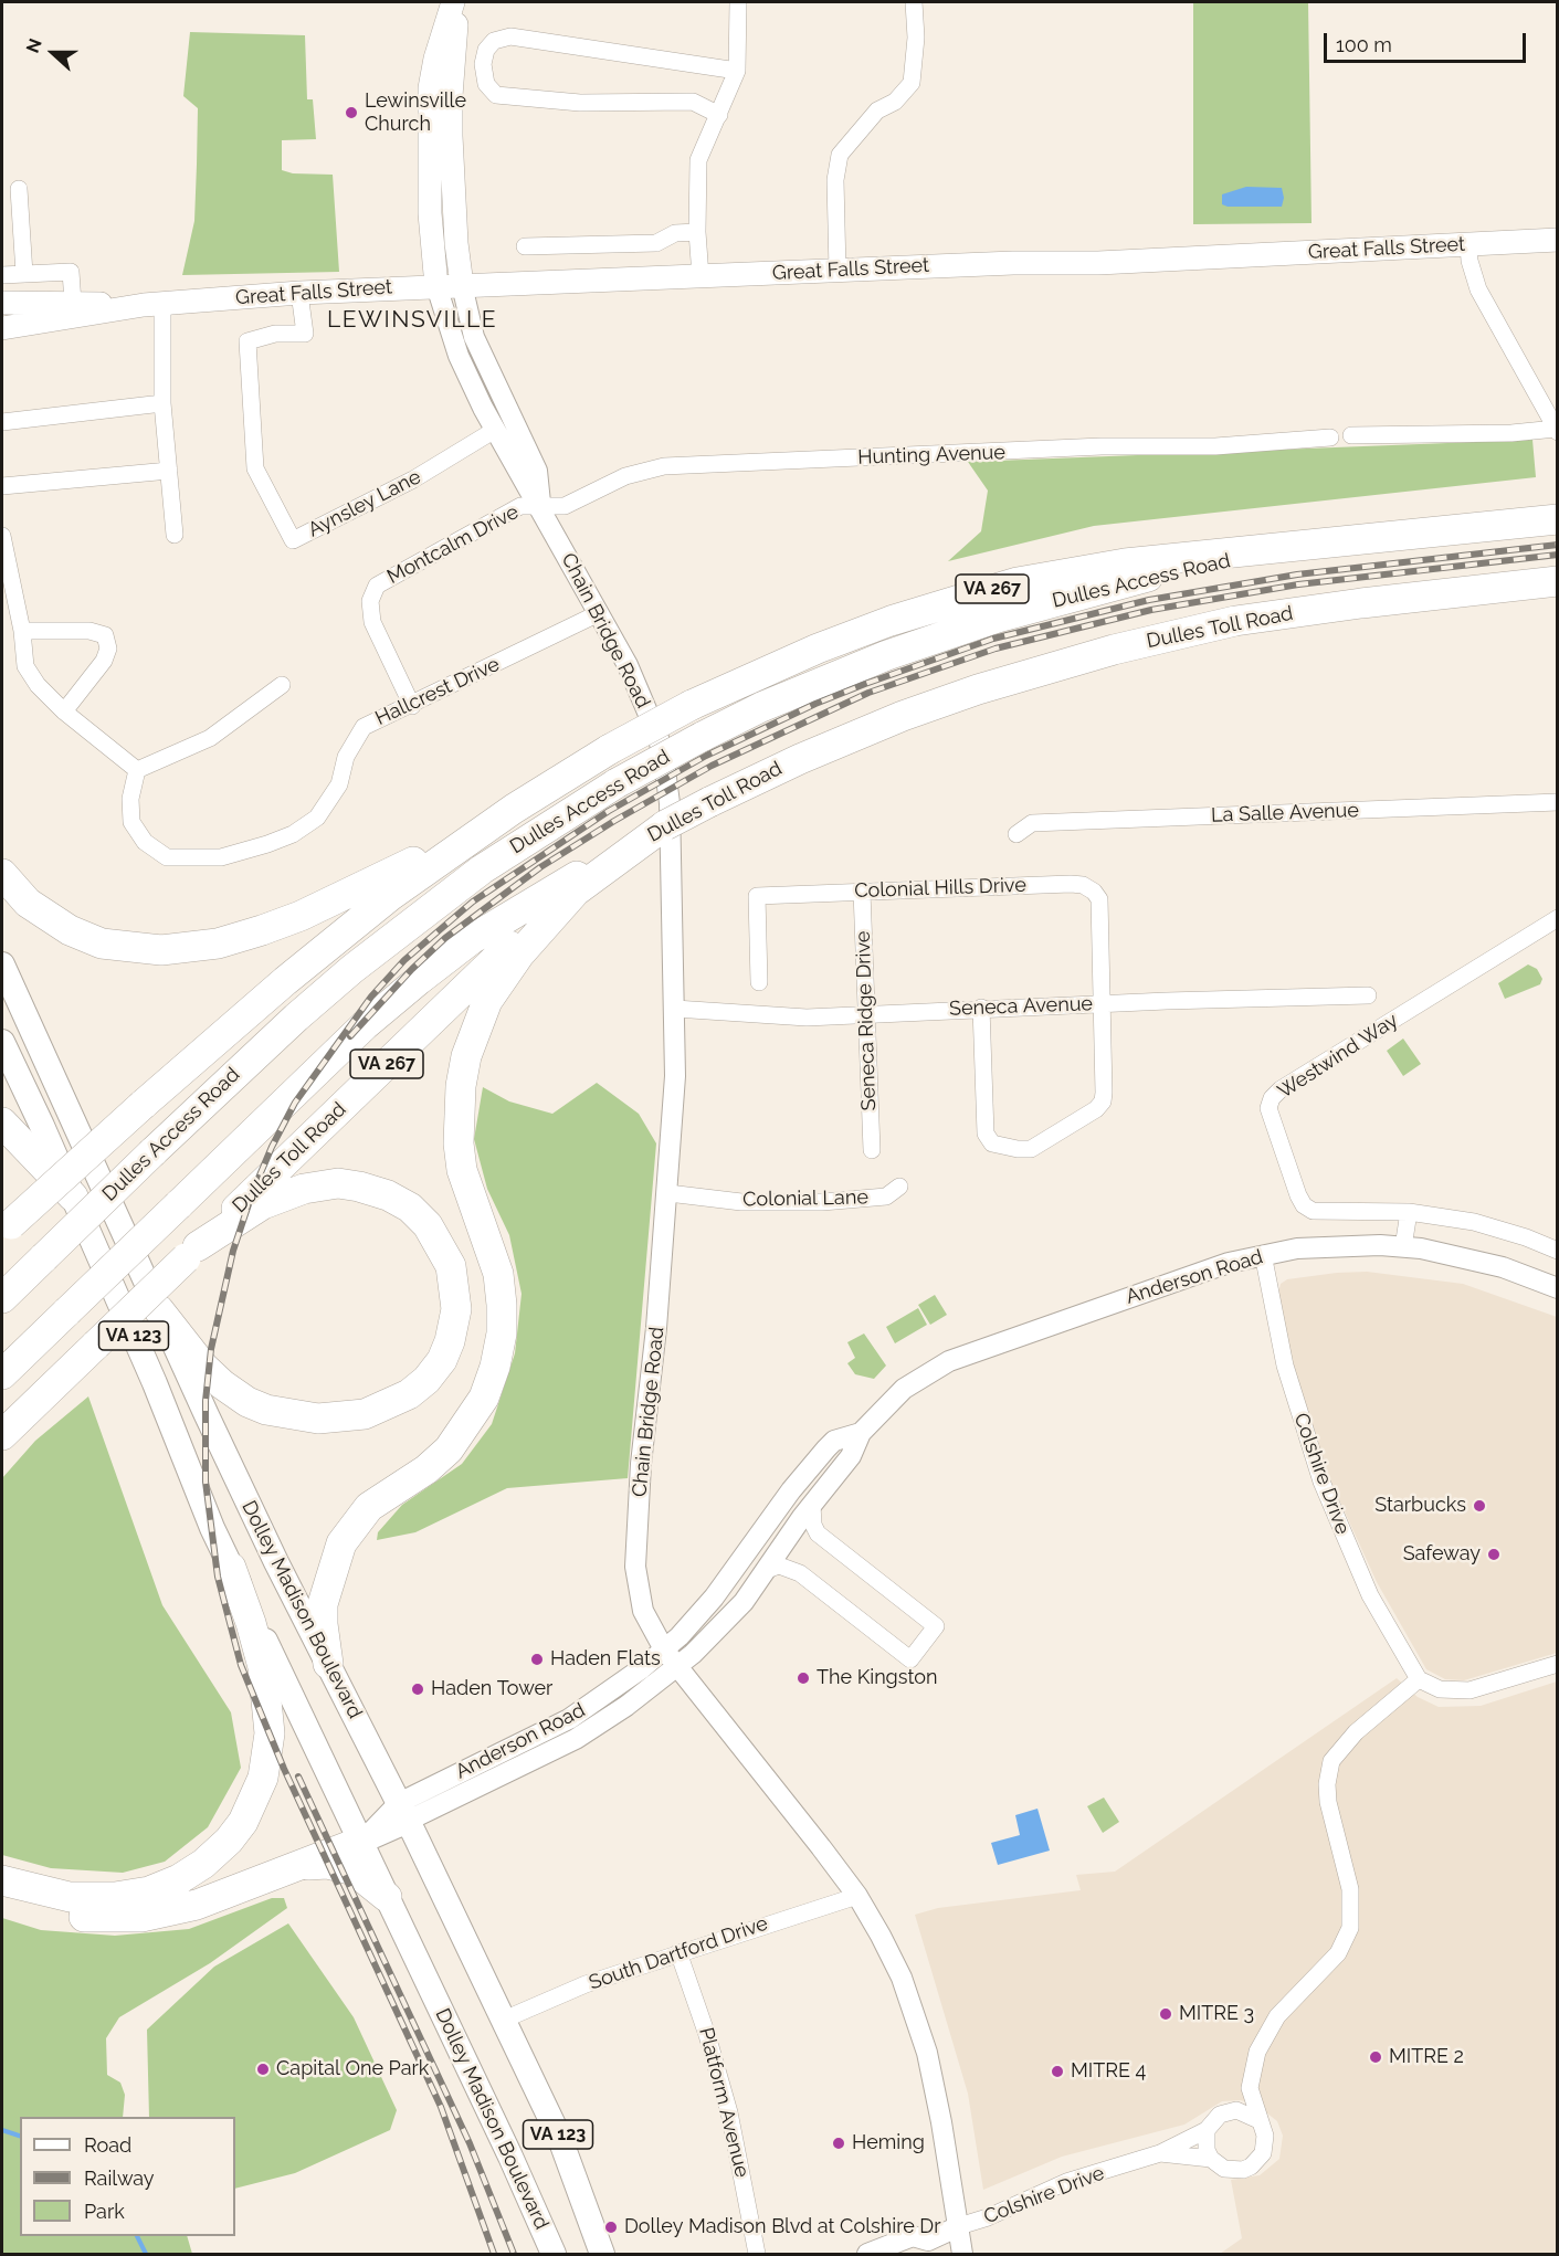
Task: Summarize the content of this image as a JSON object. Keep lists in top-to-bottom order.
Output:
{
  "streets": {
    "highway": ["Dulles Access Road", "VA 267", "Dulles Toll Road"],
    "main road": [
      "Great Falls Street",
      "Chain Bridge Road",
      "VA 123",
      "Dolley Madison Boulevard"
    ],
    "street": [
      "Hunting Avenue",
      "Aynsley Lane",
      "Montcalm Drive",
      "Hallcrest Drive",
      "La Salle Avenue",
      "Colonial Hills Drive",
      "Seneca Avenue",
      "Seneca Ridge Drive",
      "Westwind Way",
      "Colonial Lane",
      "Anderson Road",
      "Colshire Drive",
      "South Dartford Drive",
      "Platform Avenue"
    ]
  },
  "crossings": [
    ["Great Falls Street", "Aynsley Lane"],
    ["Great Falls Street", "Chain Bridge Road"],
    ["Hunting Avenue", "Montcalm Drive"],
    ["Hunting Avenue", "Chain Bridge Road"],
    ["Aynsley Lane", "Chain Bridge Road"],
    ["Montcalm Drive", "Chain Bridge Road"],
    ["Montcalm Drive", "Hallcrest Drive"],
    ["Dulles Access Road", "VA 267"],
    ["Chain Bridge Road", "Hallcrest Drive"],
    ["Chain Bridge Road", "Seneca Avenue"],
    ["Chain Bridge Road", "Colonial Lane"],
    ["Chain Bridge Road", "Anderson Road"],
    ["Chain Bridge Road", "Colshire Drive"],
    ["Chain Bridge Road", "South Dartford Drive"],
    ["Colonial Hills Drive", "Seneca Avenue"],
    ["Colonial Hills Drive", "Seneca Ridge Drive"],
    ["Seneca Avenue", "Seneca Ridge Drive"],
    ["Anderson Road", "Colshire Drive"],
    ["Anderson Road", "Dolley Madison Boulevard"],
    ["Dolley Madison Boulevard", "South Dartford Drive"],
    ["South Dartford Drive", "Platform Avenue"]
  ],
  "districts": ["LEWINSVILLE"],
  "places": [
    "Lewinsville Church",
    "Starbucks",
    "Safeway",
    "Haden Flats",
    "The Kingston",
    "Haden Tower",
    "MITRE 3",
    "MITRE 2",
    "Capital One Park",
    "MITRE 4",
    "Heming",
    "Dolley Madison Blvd at Colshire Dr"
  ],
  "legend": ["Road", "Railway", "Park"],
  "scale_bar": "100 m",
  "north": "left"
}
